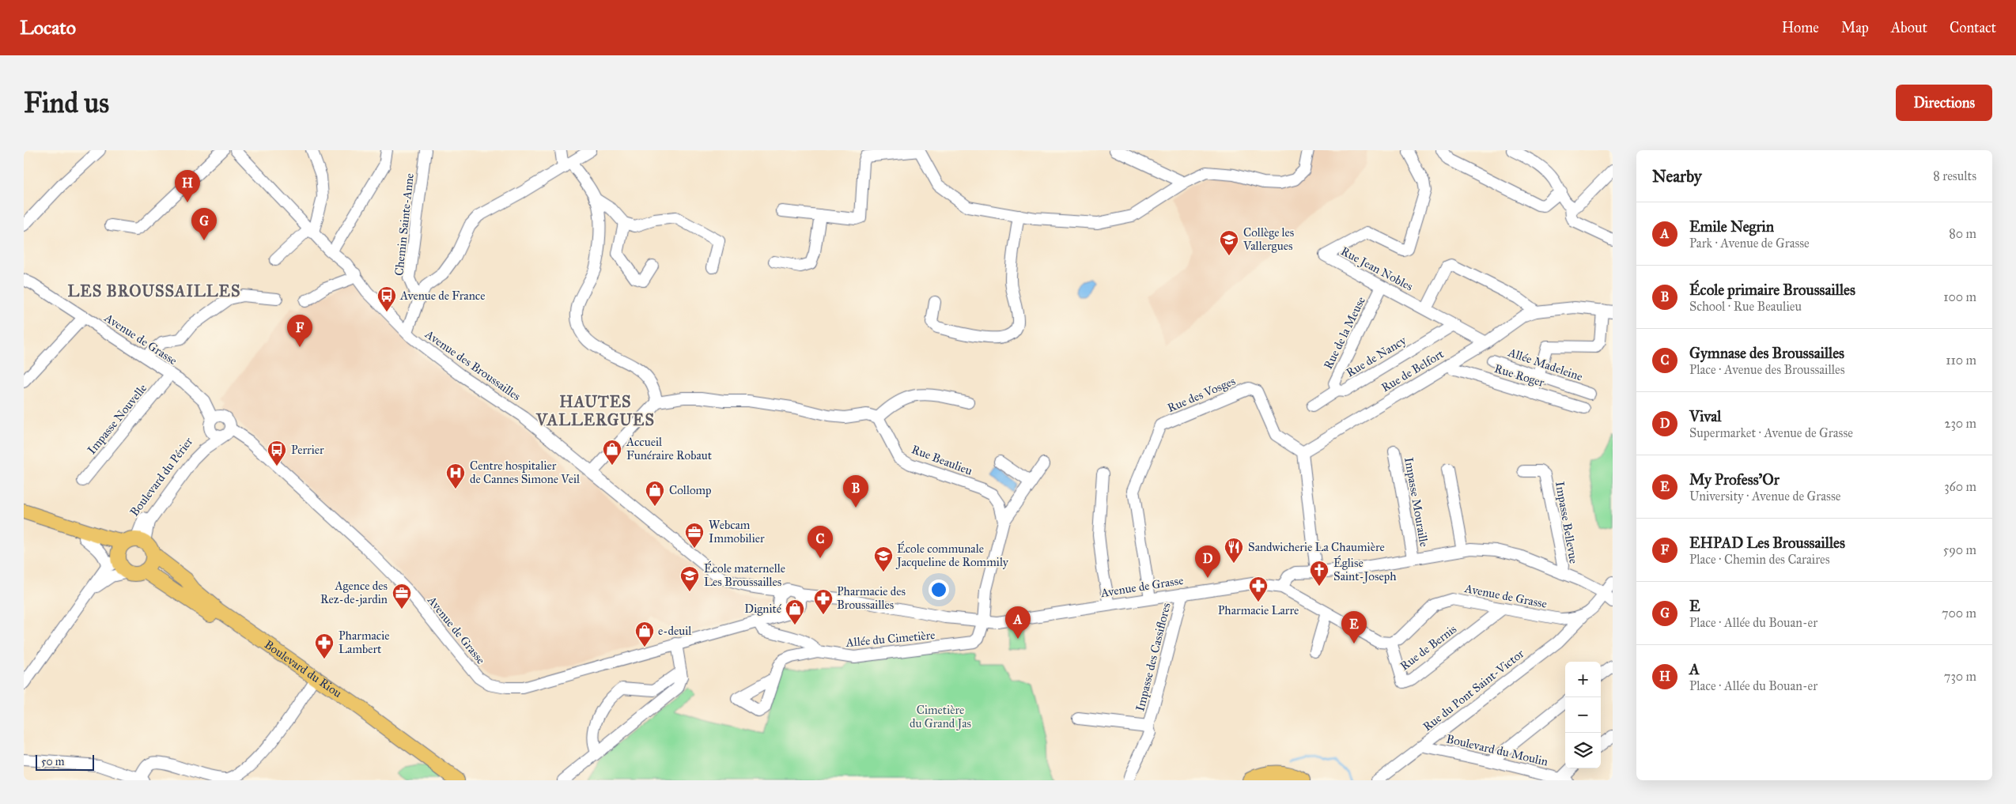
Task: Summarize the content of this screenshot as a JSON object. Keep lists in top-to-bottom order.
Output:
{
  "streets": {
    "main road": ["Boulevard du Riou"],
    "street": [
      "Chemin Sainte-Anne",
      "Rue Jean Nobles",
      "Rue de la Meuse",
      "Avenue de Grasse",
      "Rue de Nancy",
      "Allée Madeleine",
      "Avenue des Broussailles",
      "Rue de Belfort",
      "Rue Roger",
      "Rue des Vosges",
      "Impasse Nouvelle",
      "Rue Beaulieu",
      "Boulevard du Périer",
      "Impasse Mouraille",
      "Impasse Bellevue",
      "Allée du Cimetière",
      "Rue de Bernis",
      "Impasse des Cassiflores",
      "Rue du Pont Saint-Victor",
      "Boulevard du Moulin"
    ]
  },
  "crossings": [
    ["Rue Jean Nobles", "Rue de la Meuse"],
    ["Rue Jean Nobles", "Rue de Nancy"],
    ["Rue Jean Nobles", "Rue de Belfort"],
    ["Rue de la Meuse", "Rue de Nancy"],
    ["Avenue de Grasse", "Avenue des Broussailles"],
    ["Avenue de Grasse", "Rue des Vosges"],
    ["Avenue de Grasse", "Impasse Nouvelle"],
    ["Avenue de Grasse", "Boulevard du Périer"],
    ["Avenue de Grasse", "Allée du Cimetière"],
    ["Avenue de Grasse", "Rue de Bernis"],
    ["Avenue de Grasse", "Impasse des Cassiflores"],
    ["Avenue de Grasse", "Rue du Pont Saint-Victor"],
    ["Rue de Belfort", "Rue Roger"],
    ["Rue de Belfort", "Rue des Vosges"],
    ["Boulevard du Périer", "Boulevard du Riou"],
    ["Rue du Pont Saint-Victor", "Boulevard du Moulin"]
  ],
  "districts": ["LES BROUSSAILLES", "HAUTES VALLERGUES"],
  "parks": ["Cimetière du Grand Jas"],
  "places": {
    "school or university": ["Collège les Vallergues", "École communale Jacqueline de Rommily", "École maternelle Les Broussailles"],
    "bus stop": ["Avenue de France", "Perrier"],
    "shop": [
      "Accueil Funéraire Robaut",
      "Collomp",
      "Dignité",
      "e-deuil"
    ],
    "hospital": ["Centre hospitalier de Cannes Simone Veil"],
    "office": ["Webcam Immobilier", "Agence des Rez-de-jardin"],
    "restaurant": ["Sandwicherie La Chaumière"],
    "church": ["Église Saint-Joseph"],
    "pharmacy": ["Pharmacie Larre", "Pharmacie des Broussailles", "Pharmacie Lambert"]
  },
  "scale_bar": "50 m",
  "page": {
    "header": "Locato",
    "nav": [
      "Home",
      "Map",
      "About",
      "Contact"
    ],
    "buttons": "Directions",
    "title": "Find us",
    "heading": ["Nearby", "8 results"],
    "pins": [
      "H",
      "G",
      "F",
      "B",
      "C",
      "D",
      "A",
      "E"
    ],
    "list": [
      {
        "mark": "A",
        "name": "Emile Negrin",
        "note": "Park · Avenue de Grasse",
        "value": "80 m"
      },
      {
        "mark": "B",
        "name": "École primaire Broussailles",
        "note": "School · Rue Beaulieu",
        "value": "100 m"
      },
      {
        "mark": "C",
        "name": "Gymnase des Broussailles",
        "note": "Place · Avenue des Broussailles",
        "value": "110 m"
      },
      {
        "mark": "D",
        "name": "Vival",
        "note": "Supermarket · Avenue de Grasse",
        "value": "230 m"
      },
      {
        "mark": "E",
        "name": "My Profess'Or",
        "note": "University · Avenue de Grasse",
        "value": "360 m"
      },
      {
        "mark": "F",
        "name": "EHPAD Les Broussailles",
        "note": "Place · Chemin des Caraires",
        "value": "590 m"
      },
      {
        "mark": "G",
        "name": "E",
        "note": "Place · Allée du Bouan-er",
        "value": "700 m"
      },
      {
        "mark": "H",
        "name": "A",
        "note": "Place · Allée du Bouan-er",
        "value": "730 m"
      }
    ],
    "map_buttons": ["+", "−"],
    "scale": "50 m"
  }
}
